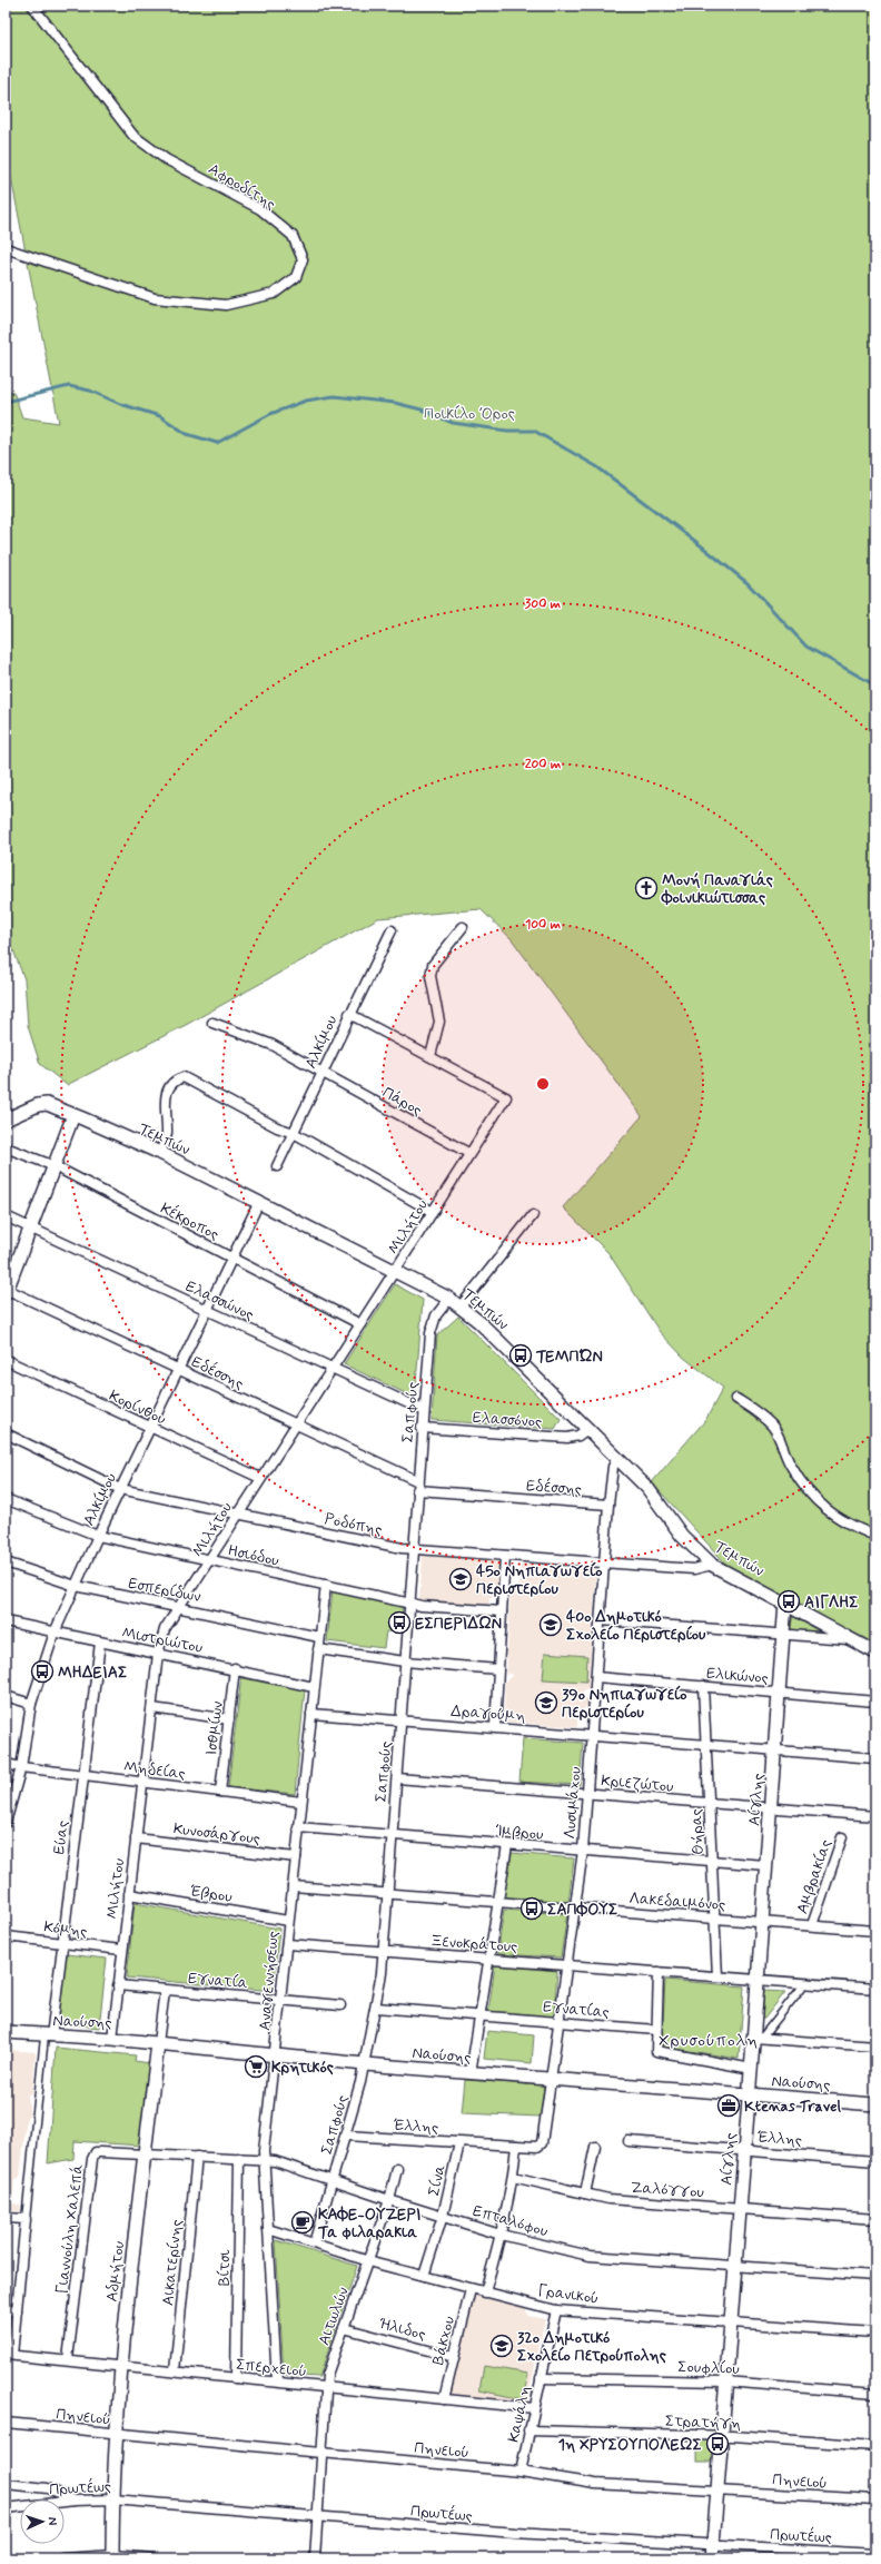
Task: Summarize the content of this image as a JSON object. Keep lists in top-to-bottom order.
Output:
{
  "streets": {
    "street": [
      "Αφροδίτης",
      "Αλκίμου",
      "Πάρος",
      "Τεμπών",
      "Κέκροπος",
      "Μιλήτου",
      "Ελασσώνος",
      "Εδέσσης",
      "Κορίνθου",
      "Σαπφούς",
      "Ελασσόνος",
      "Ροδόπης",
      "Ησιόδου",
      "Εσπερίδων",
      "Μιστριώτου",
      "Ελικώνος",
      "Δραγούμη",
      "Ισθμίων",
      "Μηδείας",
      "Κριεζώτου",
      "Αίγλης",
      "Λυσιμάχου",
      "Ίμβρου",
      "Θήρας",
      "Κυνοσάργους",
      "Εύας",
      "Αμβρακίας",
      "Έβρου",
      "Λακεδαιμόνος",
      "Κόμης",
      "Ξενοκράτους",
      "Εγνατία",
      "Αναγεννήσεως",
      "Εγνατίας",
      "Ναούσης",
      "Έλλης",
      "Σίνα",
      "Ζαλόγγου",
      "Επταλόφου",
      "Γιαννούλη Χαλεπά",
      "Αικατερίνης",
      "Βίτσι",
      "Αδμήτου",
      "Γρανικού",
      "Αιτωλών",
      "Ήλιδος",
      "Βάκχου",
      "Σπερχειού",
      "Σουφλίου",
      "Καψάλη",
      "Πηνειού",
      "Στρατήγη",
      "Πρωτέως"
    ]
  },
  "crossings": [
    ["Αλκίμου", "Πάρος"],
    ["Αλκίμου", "Τεμπών"],
    ["Αλκίμου", "Κέκροπος"],
    ["Αλκίμου", "Ελασσώνος"],
    ["Αλκίμου", "Εδέσσης"],
    ["Αλκίμου", "Κορίνθου"],
    ["Αλκίμου", "Ροδόπης"],
    ["Αλκίμου", "Ησιόδου"],
    ["Αλκίμου", "Εσπερίδων"],
    ["Αλκίμου", "Μιστριώτου"],
    ["Αλκίμου", "Μηδείας"],
    ["Πάρος", "Μιλήτου"],
    ["Τεμπών", "Μιλήτου"],
    ["Τεμπών", "Σαπφούς"],
    ["Τεμπών", "Ελασσόνος"],
    ["Τεμπών", "Ροδόπης"],
    ["Τεμπών", "Αίγλης"],
    ["Τεμπών", "Λυσιμάχου"],
    ["Κέκροπος", "Μιλήτου"],
    ["Μιλήτου", "Ελασσώνος"],
    ["Μιλήτου", "Εδέσσης"],
    ["Μιλήτου", "Κορίνθου"],
    ["Μιλήτου", "Ροδόπης"],
    ["Μιλήτου", "Ησιόδου"],
    ["Μιλήτου", "Εσπερίδων"],
    ["Μιλήτου", "Μιστριώτου"],
    ["Μιλήτου", "Μηδείας"],
    ["Μιλήτου", "Κυνοσάργους"],
    ["Μιλήτου", "Έβρου"],
    ["Μιλήτου", "Κόμης"],
    ["Μιλήτου", "Εγνατία"],
    ["Μιλήτου", "Ναούσης"],
    ["Ελασσώνος", "Σαπφούς"],
    ["Εδέσσης", "Σαπφούς"],
    ["Εδέσσης", "Λυσιμάχου"],
    ["Σαπφούς", "Ελασσόνος"],
    ["Σαπφούς", "Ροδόπης"],
    ["Σαπφούς", "Ησιόδου"],
    ["Σαπφούς", "Δραγούμη"],
    ["Σαπφούς", "Κριεζώτου"],
    ["Σαπφούς", "Ίμβρου"],
    ["Σαπφούς", "Λακεδαιμόνος"],
    ["Σαπφούς", "Ξενοκράτους"],
    ["Σαπφούς", "Εγνατίας"],
    ["Σαπφούς", "Ναούσης"],
    ["Σαπφούς", "Έλλης"],
    ["Σαπφούς", "Επταλόφου"],
    ["Σαπφούς", "Γρανικού"],
    ["Ροδόπης", "Λυσιμάχου"],
    ["Ησιόδου", "Αναγεννήσεως"],
    ["Εσπερίδων", "Αναγεννήσεως"],
    ["Μιστριώτου", "Ισθμίων"],
    ["Μιστριώτου", "Εύας"],
    ["Μιστριώτου", "Αναγεννήσεως"],
    ["Ελικώνος", "Αίγλης"],
    ["Ελικώνος", "Λυσιμάχου"],
    ["Ελικώνος", "Θήρας"],
    ["Δραγούμη", "Αίγλης"],
    ["Δραγούμη", "Λυσιμάχου"],
    ["Δραγούμη", "Θήρας"],
    ["Δραγούμη", "Αναγεννήσεως"],
    ["Ισθμίων", "Μηδείας"],
    ["Μηδείας", "Εύας"],
    ["Μηδείας", "Αναγεννήσεως"],
    ["Κριεζώτου", "Αίγλης"],
    ["Κριεζώτου", "Λυσιμάχου"],
    ["Κριεζώτου", "Θήρας"],
    ["Αίγλης", "Ίμβρου"],
    ["Αίγλης", "Λακεδαιμόνος"],
    ["Αίγλης", "Ξενοκράτους"],
    ["Αίγλης", "Ναούσης"],
    ["Αίγλης", "Έλλης"],
    ["Αίγλης", "Ζαλόγγου"],
    ["Αίγλης", "Επταλόφου"],
    ["Αίγλης", "Γρανικού"],
    ["Αίγλης", "Σουφλίου"],
    ["Αίγλης", "Πηνειού"],
    ["Αίγλης", "Στρατήγη"],
    ["Αίγλης", "Πρωτέως"],
    ["Λυσιμάχου", "Ίμβρου"],
    ["Λυσιμάχου", "Λακεδαιμόνος"],
    ["Λυσιμάχου", "Ξενοκράτους"],
    ["Λυσιμάχου", "Εγνατίας"],
    ["Λυσιμάχου", "Ναούσης"],
    ["Λυσιμάχου", "Έλλης"],
    ["Ίμβρου", "Θήρας"],
    ["Ίμβρου", "Αναγεννήσεως"],
    ["Θήρας", "Λακεδαιμόνος"],
    ["Θήρας", "Ξενοκράτους"],
    ["Κυνοσάργους", "Αναγεννήσεως"],
    ["Εύας", "Κόμης"],
    ["Εύας", "Ναούσης"],
    ["Αμβρακίας", "Λακεδαιμόνος"],
    ["Έβρου", "Αναγεννήσεως"],
    ["Λακεδαιμόνος", "Αναγεννήσεως"],
    ["Ξενοκράτους", "Αναγεννήσεως"],
    ["Εγνατία", "Αναγεννήσεως"],
    ["Εγνατία", "Αδμήτου"],
    ["Αναγεννήσεως", "Ναούσης"],
    ["Αναγεννήσεως", "Επταλόφου"],
    ["Αναγεννήσεως", "Γρανικού"],
    ["Αναγεννήσεως", "Σπερχειού"],
    ["Ναούσης", "Αδμήτου"],
    ["Έλλης", "Σίνα"],
    ["Σίνα", "Επταλόφου"],
    ["Σίνα", "Γρανικού"],
    ["Επταλόφου", "Γιαννούλη Χαλεπά"],
    ["Επταλόφου", "Αικατερίνης"],
    ["Επταλόφου", "Βίτσι"],
    ["Επταλόφου", "Αδμήτου"],
    ["Επταλόφου", "Αιτωλών"],
    ["Γιαννούλη Χαλεπά", "Αδμήτου"],
    ["Γιαννούλη Χαλεπά", "Σπερχειού"],
    ["Αικατερίνης", "Σπερχειού"],
    ["Βίτσι", "Σπερχειού"],
    ["Αδμήτου", "Σπερχειού"],
    ["Αδμήτου", "Πηνειού"],
    ["Αδμήτου", "Πρωτέως"],
    ["Γρανικού", "Αιτωλών"],
    ["Γρανικού", "Βάκχου"],
    ["Γρανικού", "Καψάλη"],
    ["Αιτωλών", "Ήλιδος"],
    ["Αιτωλών", "Σπερχειού"],
    ["Αιτωλών", "Πηνειού"],
    ["Αιτωλών", "Πρωτέως"],
    ["Ήλιδος", "Βάκχου"],
    ["Βάκχου", "Σπερχειού"],
    ["Σπερχειού", "Καψάλη"],
    ["Σουφλίου", "Καψάλη"],
    ["Καψάλη", "Πηνειού"],
    ["Καψάλη", "Στρατήγη"]
  ],
  "districts": ["Χρυσούπολη"],
  "parks": ["Ποικίλο Όρος"],
  "places": {
    "church": ["Μονή Παναγιάς Φοινικιώτισσας"],
    "bus stop": [
      "ΤΕΜΠΏΝ",
      "ΑΙΓΛΗΣ",
      "ΕΣΠΕΡΙΔΩΝ",
      "ΜΗΔΕΙΑΣ",
      "ΣΑΠΦΟΥΣ",
      "1η ΧΡΥΣΟΥΠΟΛΕΩΣ"
    ],
    "school or university": [
      "45ο Νηπιαγωγείο Περιστερίου",
      "40ο Δημοτικό Σχολείο Περιστερίου",
      "39ο Νηπιαγωγείο Περιστερίου",
      "32ο Δημοτικό Σχολείο Πετρούπολης"
    ],
    "supermarket": ["Κρητικός"],
    "office": ["Ktenas Travel"],
    "cafe": ["ΚΑΦΕ-ΟΥΖΕΡΙ Τα φιλαρακια"]
  },
  "north": "right",
  "rings": ["300 m", "200 m", "100 m"]
}
